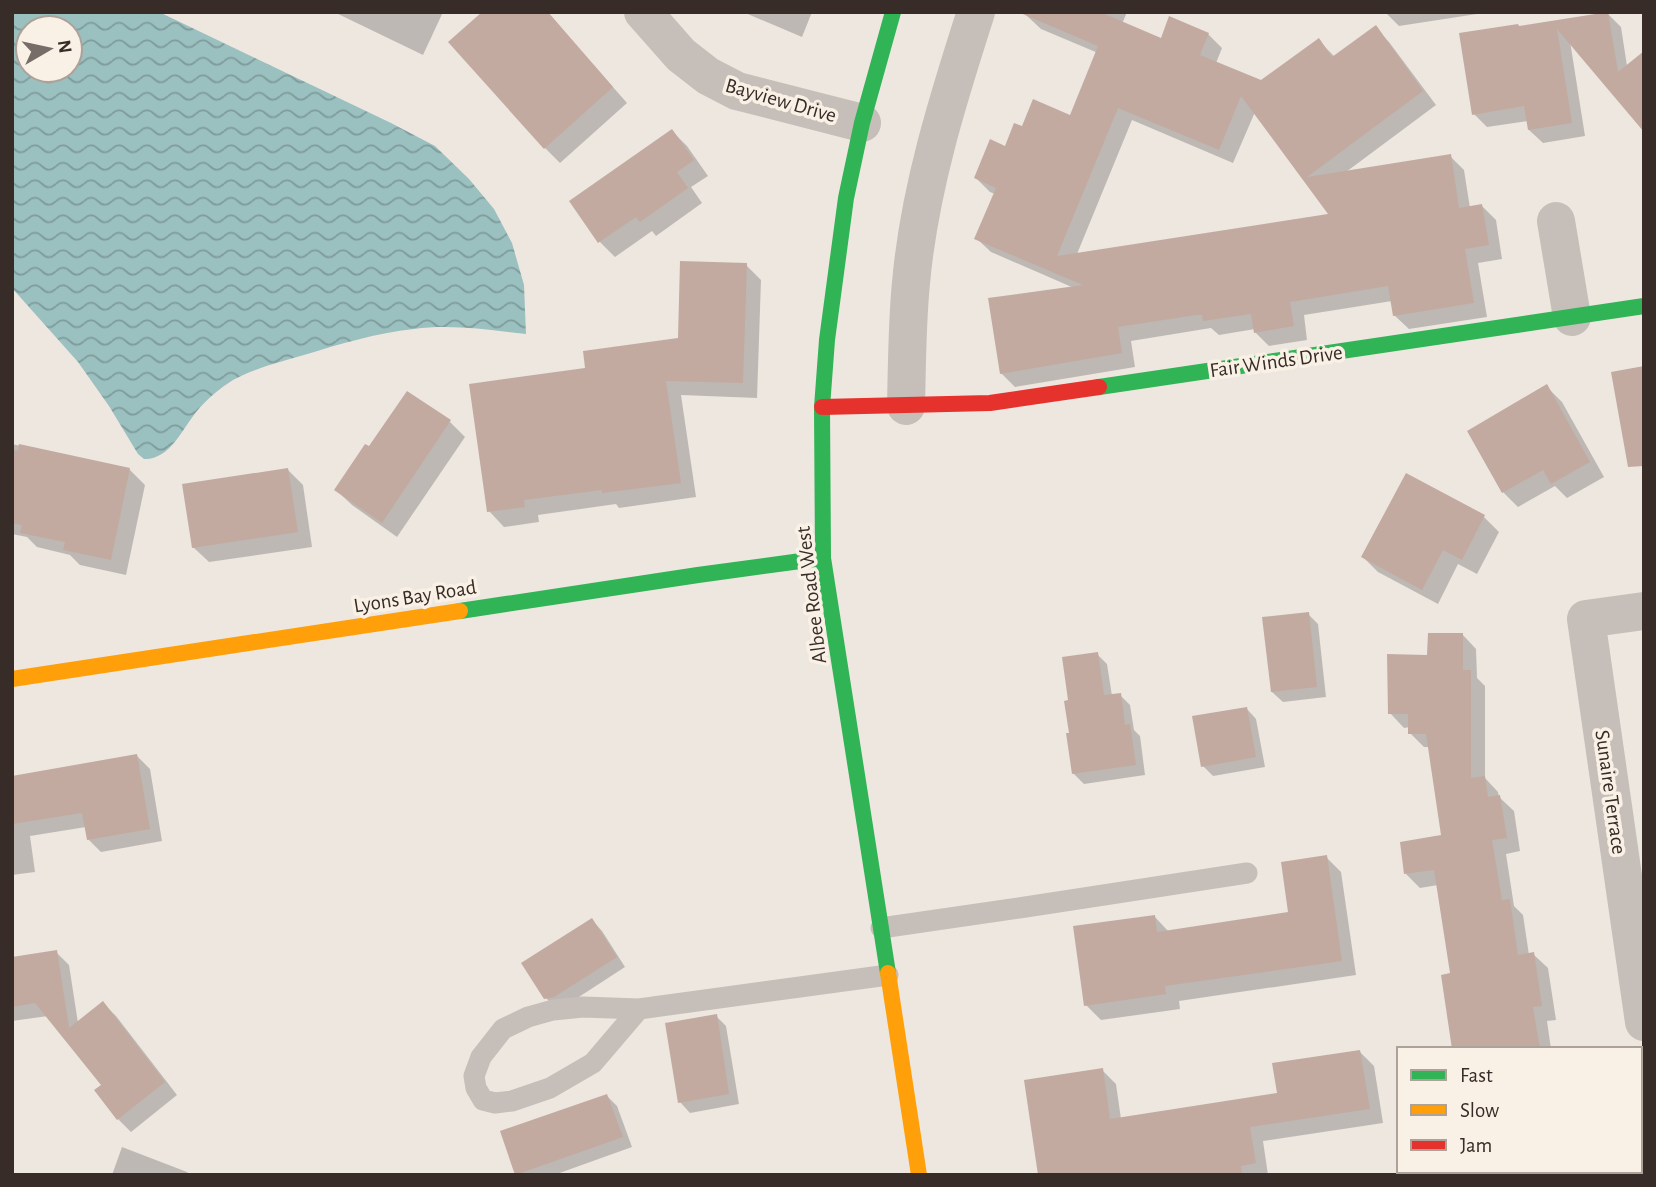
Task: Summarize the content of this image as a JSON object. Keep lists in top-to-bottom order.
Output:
{
  "streets": {
    "street": [
      "Bayview Drive",
      "Fair Winds Drive",
      "Albee Road West",
      "Lyons Bay Road",
      "Sunaire Terrace"
    ]
  },
  "crossings": [
    ["Bayview Drive", "Albee Road West"],
    ["Fair Winds Drive", "Albee Road West"],
    ["Albee Road West", "Lyons Bay Road"]
  ],
  "legend": ["Fast", "Slow", "Jam"],
  "north": "right"
}
